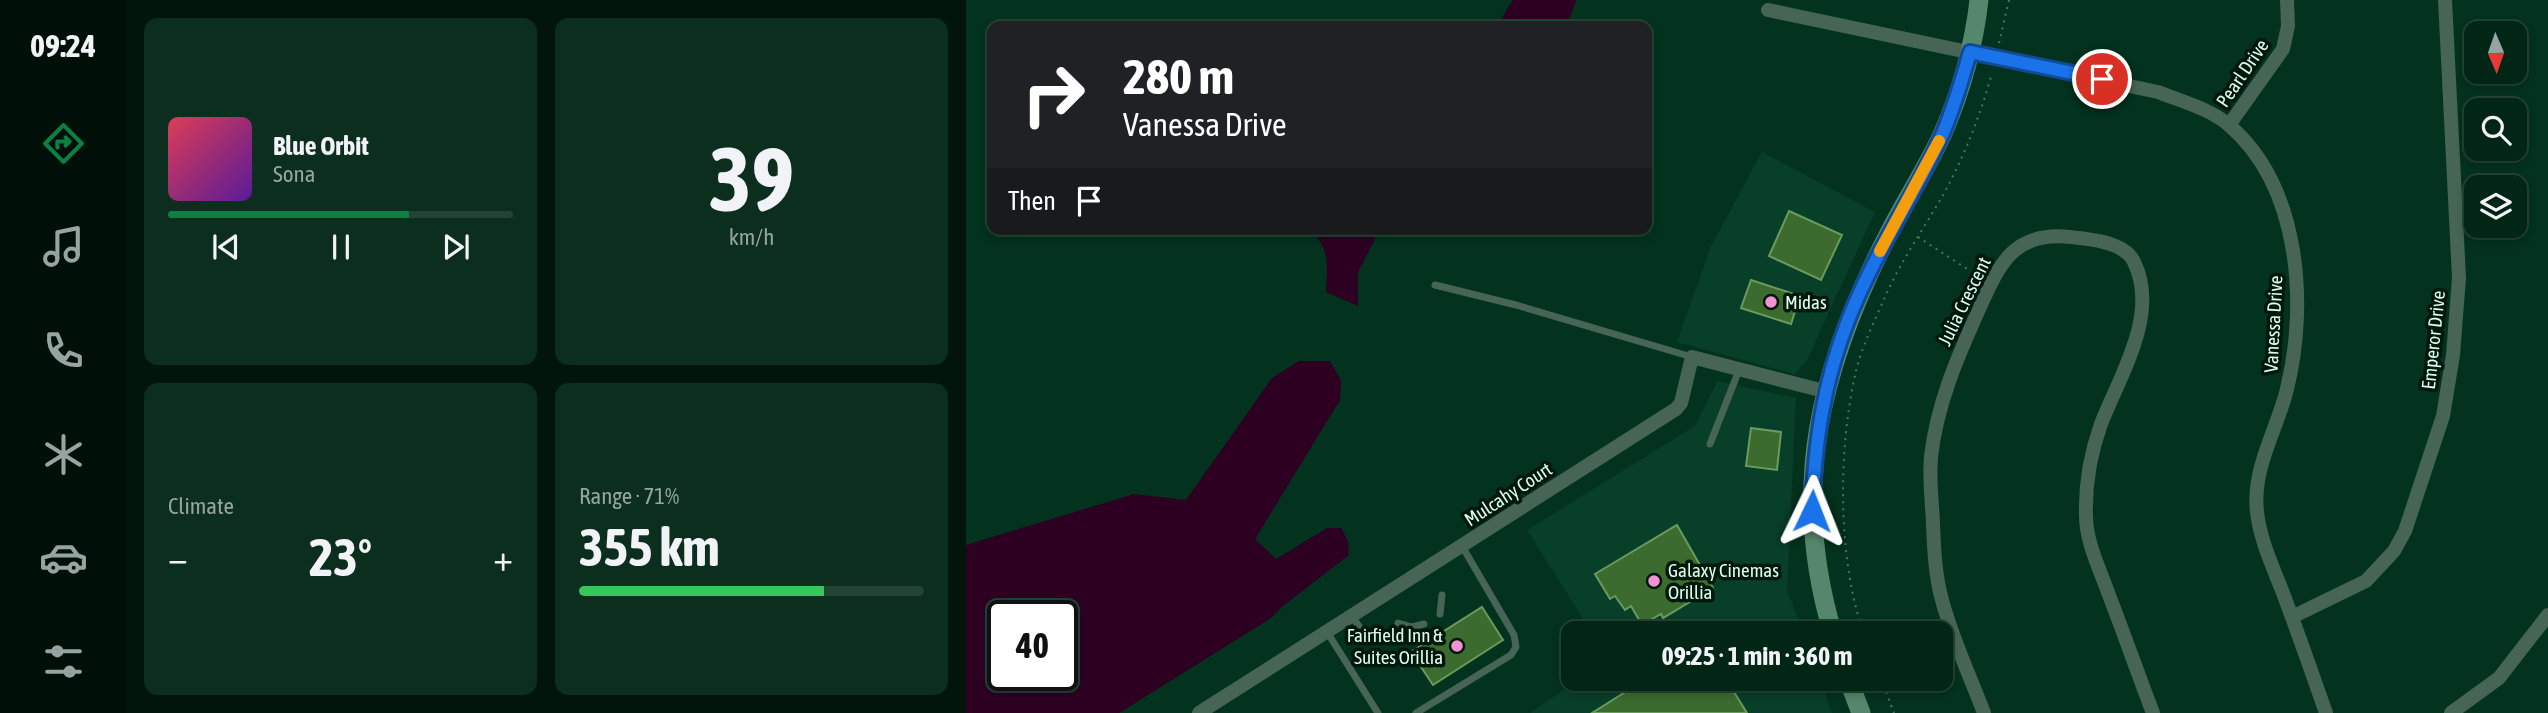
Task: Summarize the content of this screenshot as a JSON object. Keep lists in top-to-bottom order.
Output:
{
  "streets": {
    "street": [
      "Pearl Drive",
      "Julia Crescent",
      "Vanessa Drive",
      "Emperor Drive",
      "Mulcahy Court"
    ]
  },
  "crossings": [
    ["Pearl Drive", "Vanessa Drive"],
    ["Vanessa Drive", "Emperor Drive"]
  ],
  "places": ["Midas", "Galaxy Cinemas Orillia", "Fairfield Inn & Suites Orillia"],
  "north": "bottom",
  "page": {
    "tabs": "09:24",
    "tile": [
      ["39", "km/h"],
      "Climate",
      ["Range · 71%", "355 km"]
    ],
    "turn": ["280 m", "Vanessa Drive"],
    "song": ["Blue Orbit", "Sona"],
    "then": "Then",
    "heat": ["−", "23°", "+"],
    "limit": "40",
    "trip": "09:25 · 1 min · 360 m"
  }
}
